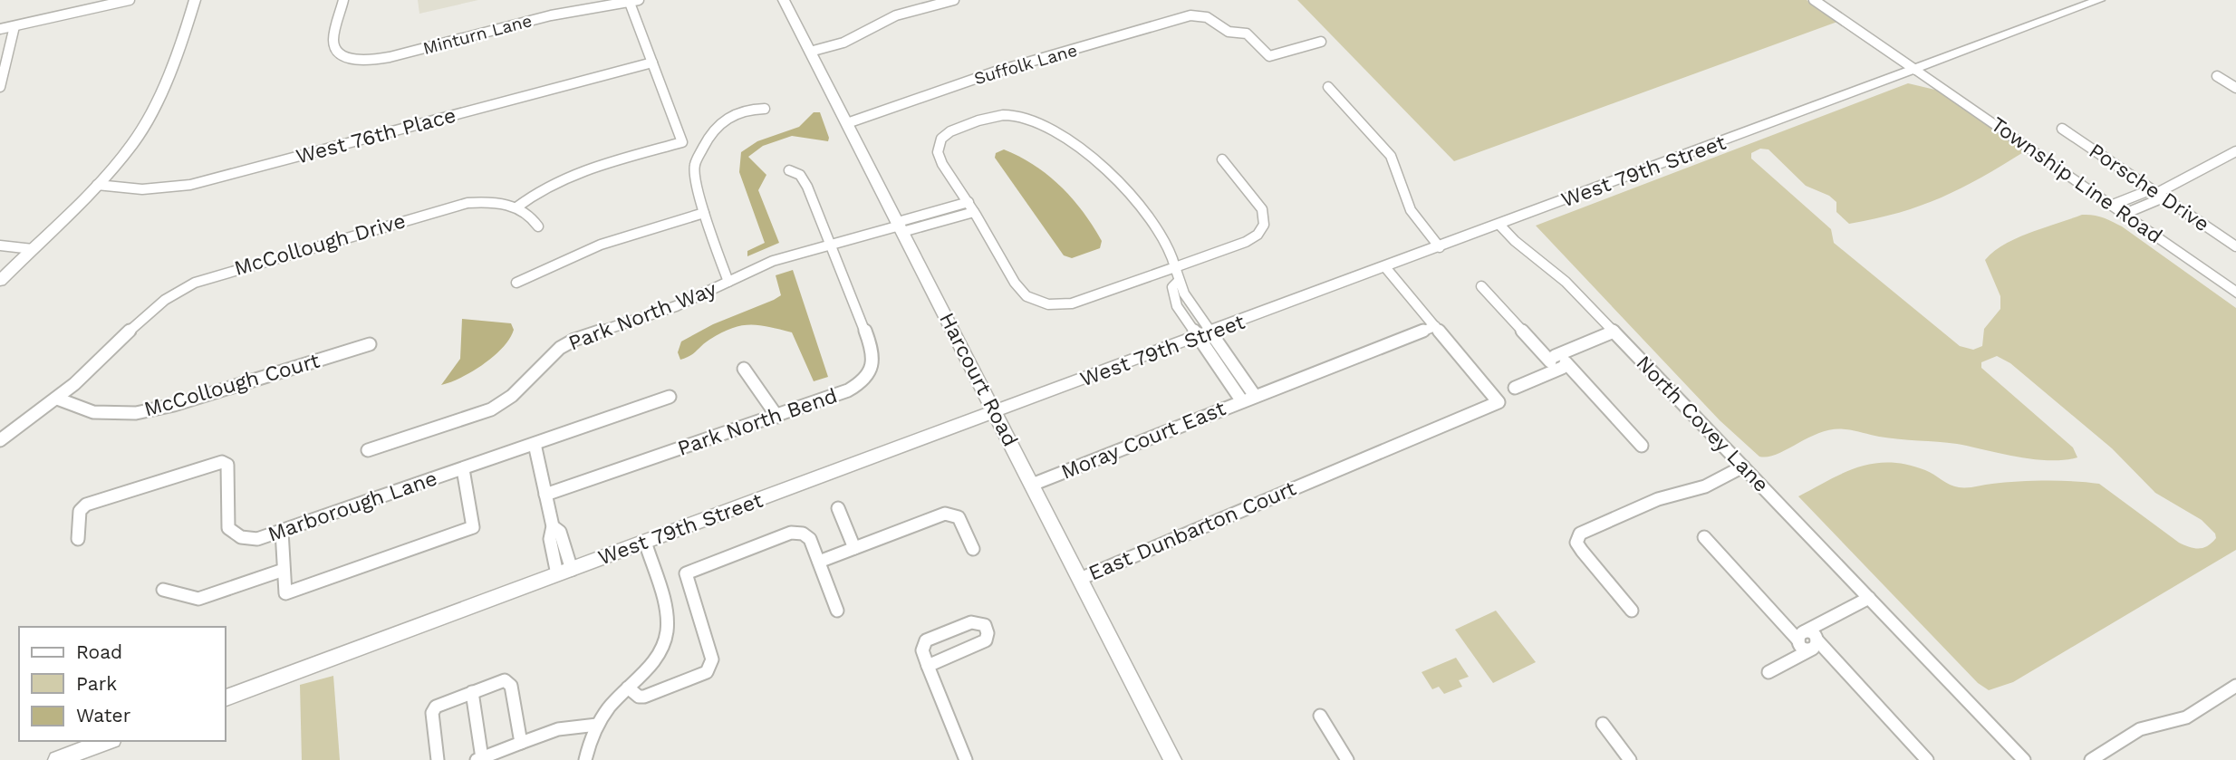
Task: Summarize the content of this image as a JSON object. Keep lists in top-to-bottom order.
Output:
{
  "streets": {
    "main road": ["West 79th Street"],
    "street": [
      "Minturn Lane",
      "Suffolk Lane",
      "West 76th Place",
      "Township Line Road",
      "Porsche Drive",
      "McCollough Drive",
      "Park North Way",
      "Harcourt Road",
      "McCollough Court",
      "Park North Bend",
      "North Covey Lane",
      "Moray Court East",
      "Marborough Lane",
      "East Dunbarton Court"
    ]
  },
  "crossings": [
    ["Suffolk Lane", "Harcourt Road"],
    ["West 79th Street", "Township Line Road"],
    ["West 79th Street", "Harcourt Road"],
    ["West 79th Street", "North Covey Lane"],
    ["McCollough Drive", "McCollough Court"],
    ["Park North Way", "Harcourt Road"],
    ["Park North Way", "Park North Bend"],
    ["Harcourt Road", "Moray Court East"],
    ["Harcourt Road", "East Dunbarton Court"],
    ["Moray Court East", "East Dunbarton Court"]
  ],
  "legend": ["Road", "Park", "Water"]
}
